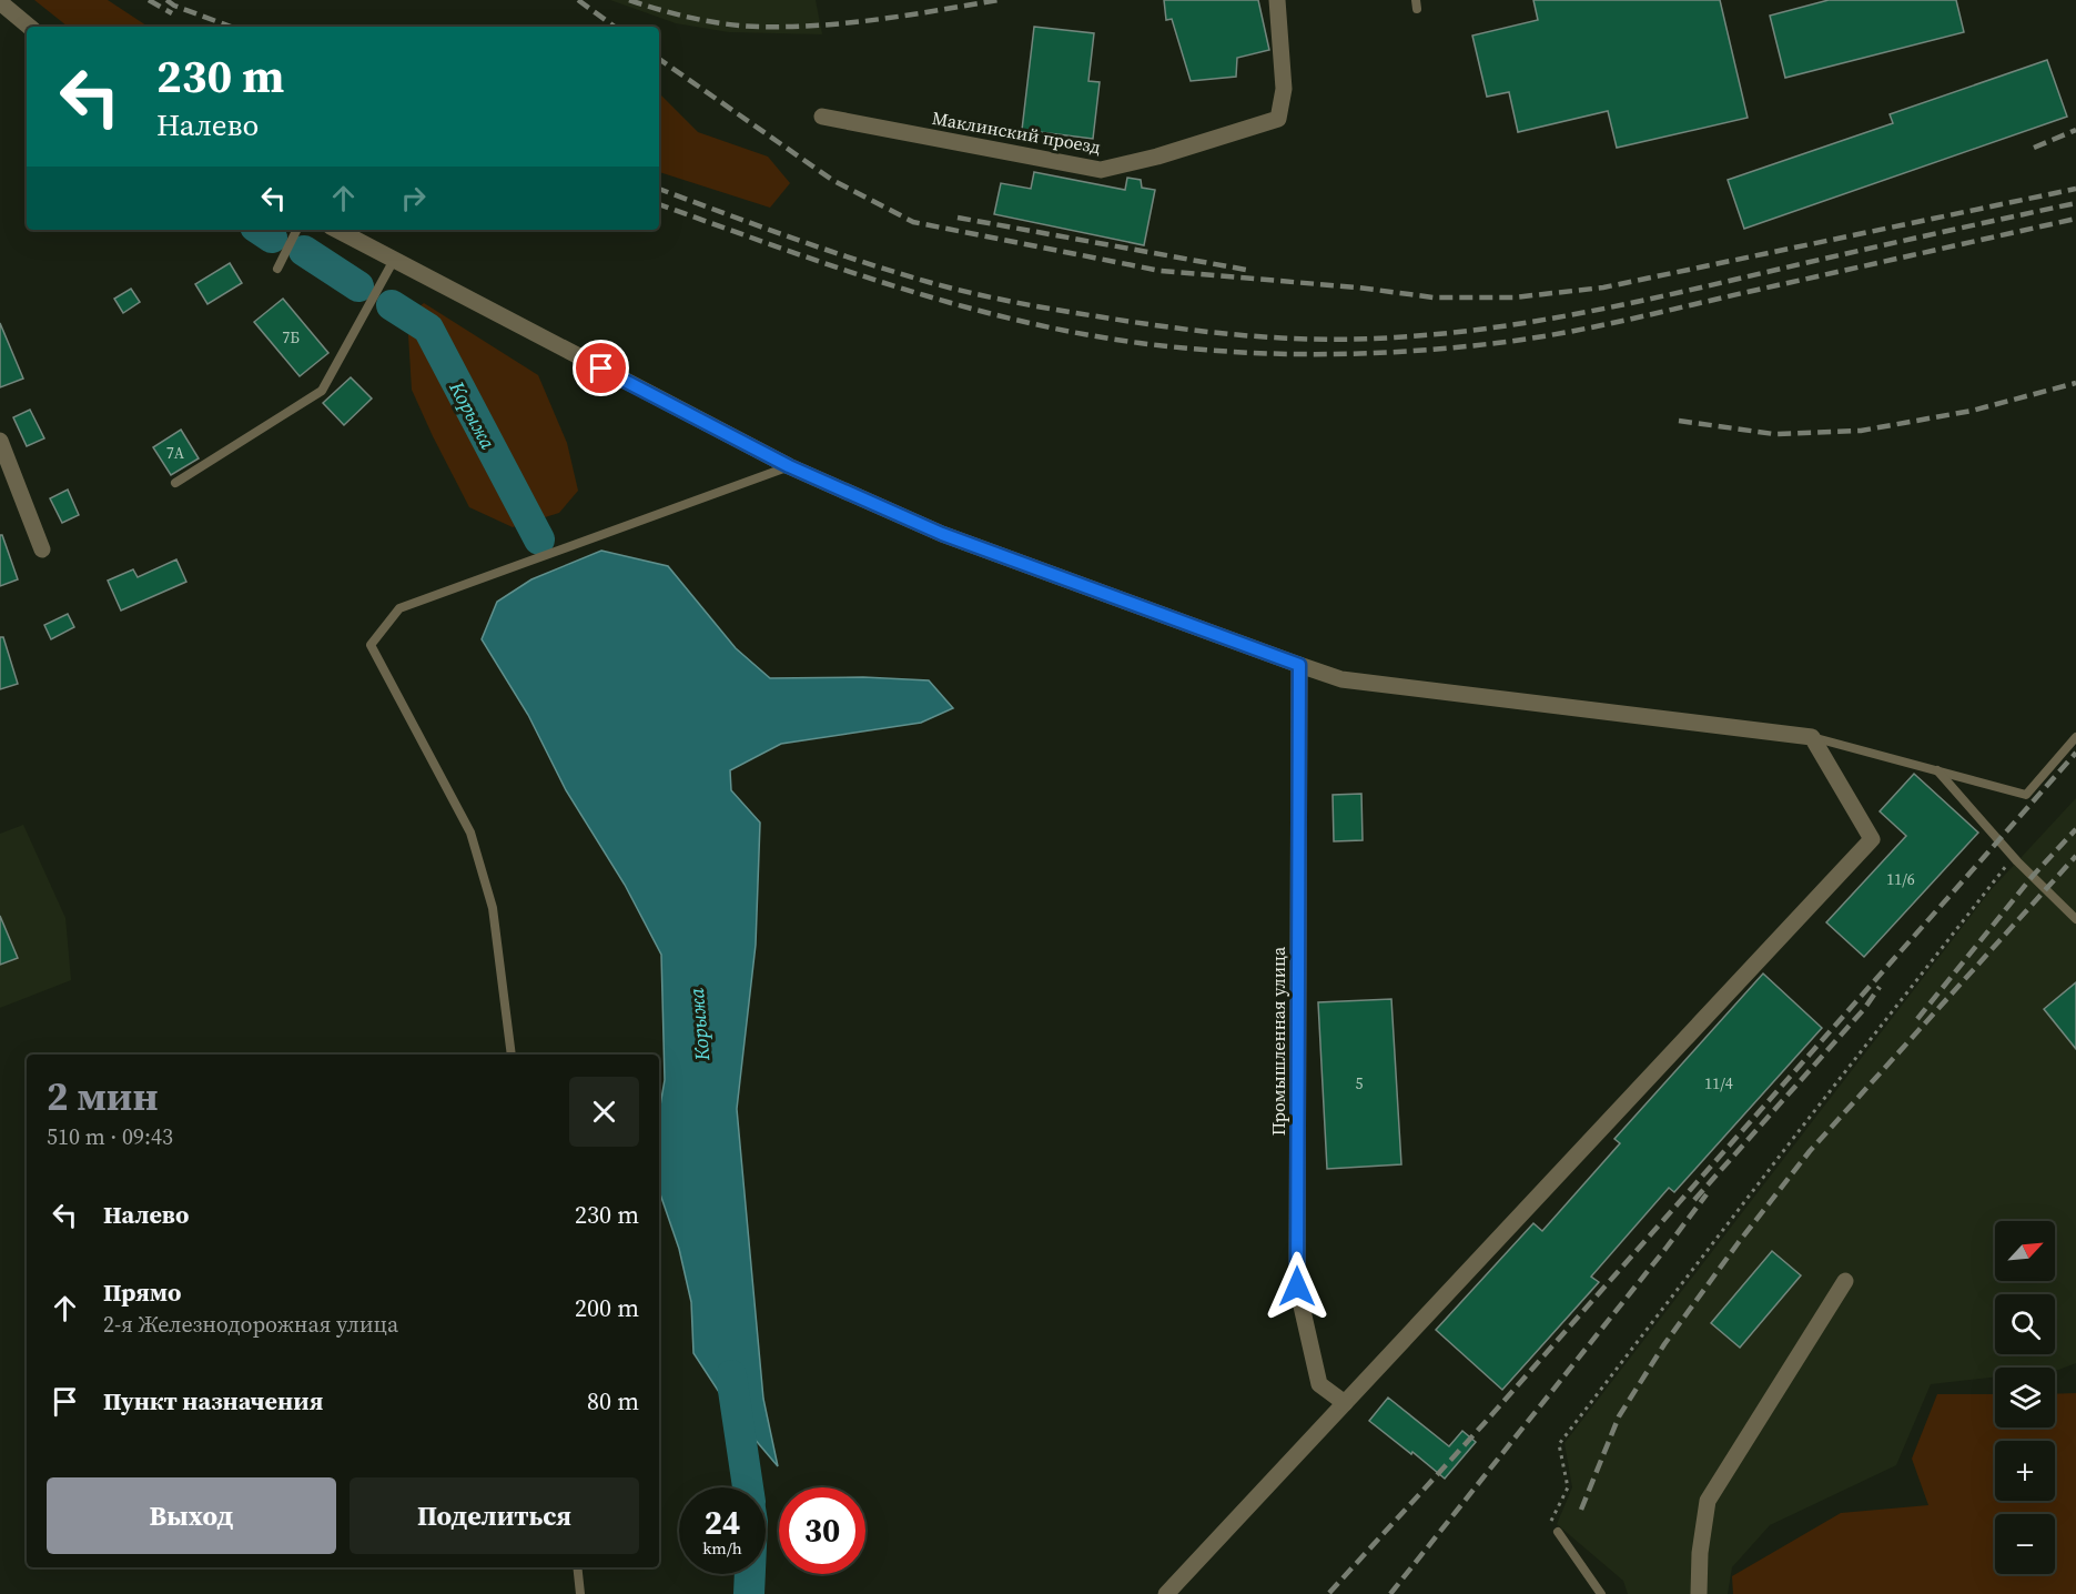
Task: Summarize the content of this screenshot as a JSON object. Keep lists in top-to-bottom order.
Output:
{
  "streets": {
    "street": ["Маклинский проезд", "Промышленная улица"]
  },
  "water": ["Корыжа"],
  "house_numbers": [
    "7Б",
    "7А",
    "11/6",
    "5",
    "11/4"
  ],
  "north": "top right",
  "page": {
    "turn": ["230 m", "Налево"],
    "heading": ["2 мин", "510 m · 09:43"],
    "list": [
      {
        "name": "Налево",
        "value": "230 m"
      },
      {
        "name": "Прямо",
        "note": "2-я Железнодорожная улица",
        "value": "200 m"
      },
      {
        "name": "Пункт назначения",
        "value": "80 m"
      }
    ],
    "map_buttons": ["+", "−"],
    "buttons": ["Выход", "Поделиться"],
    "speed": "24 km/h",
    "limit": "30"
  }
}
